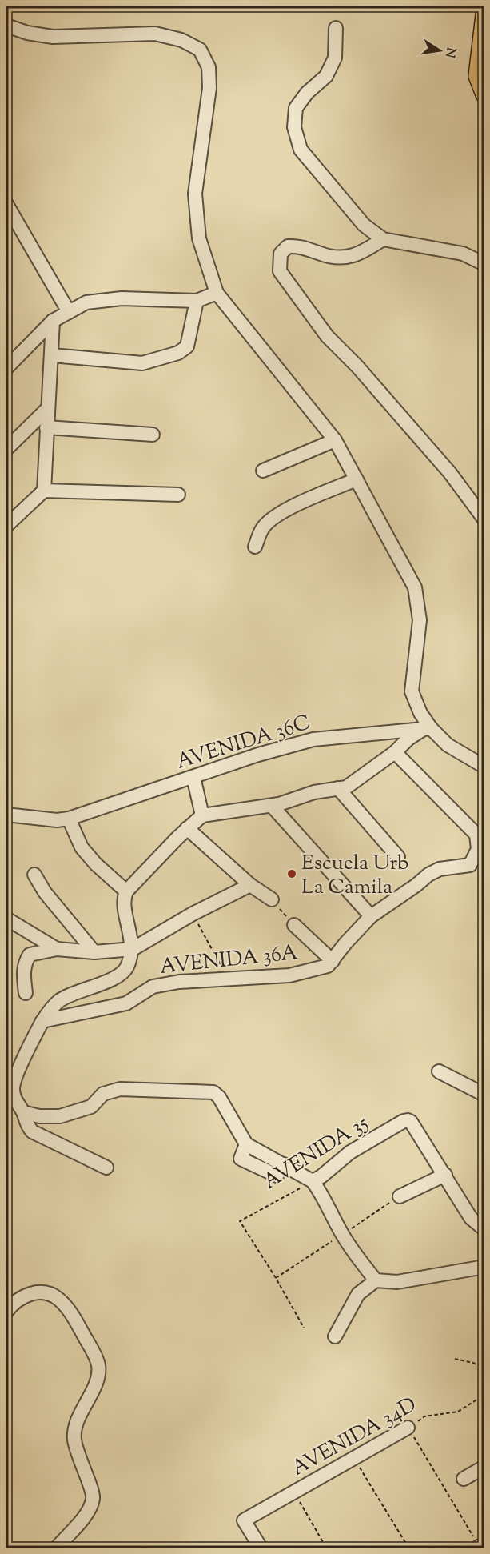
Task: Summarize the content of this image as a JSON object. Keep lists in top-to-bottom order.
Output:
{
  "streets": {
    "street": [
      "AVENIDA 36C",
      "AVENIDA 36A",
      "AVENIDA 35",
      "AVENIDA 34D"
    ]
  },
  "places": ["Escuela Urb La Camila"],
  "north": "right"
}
